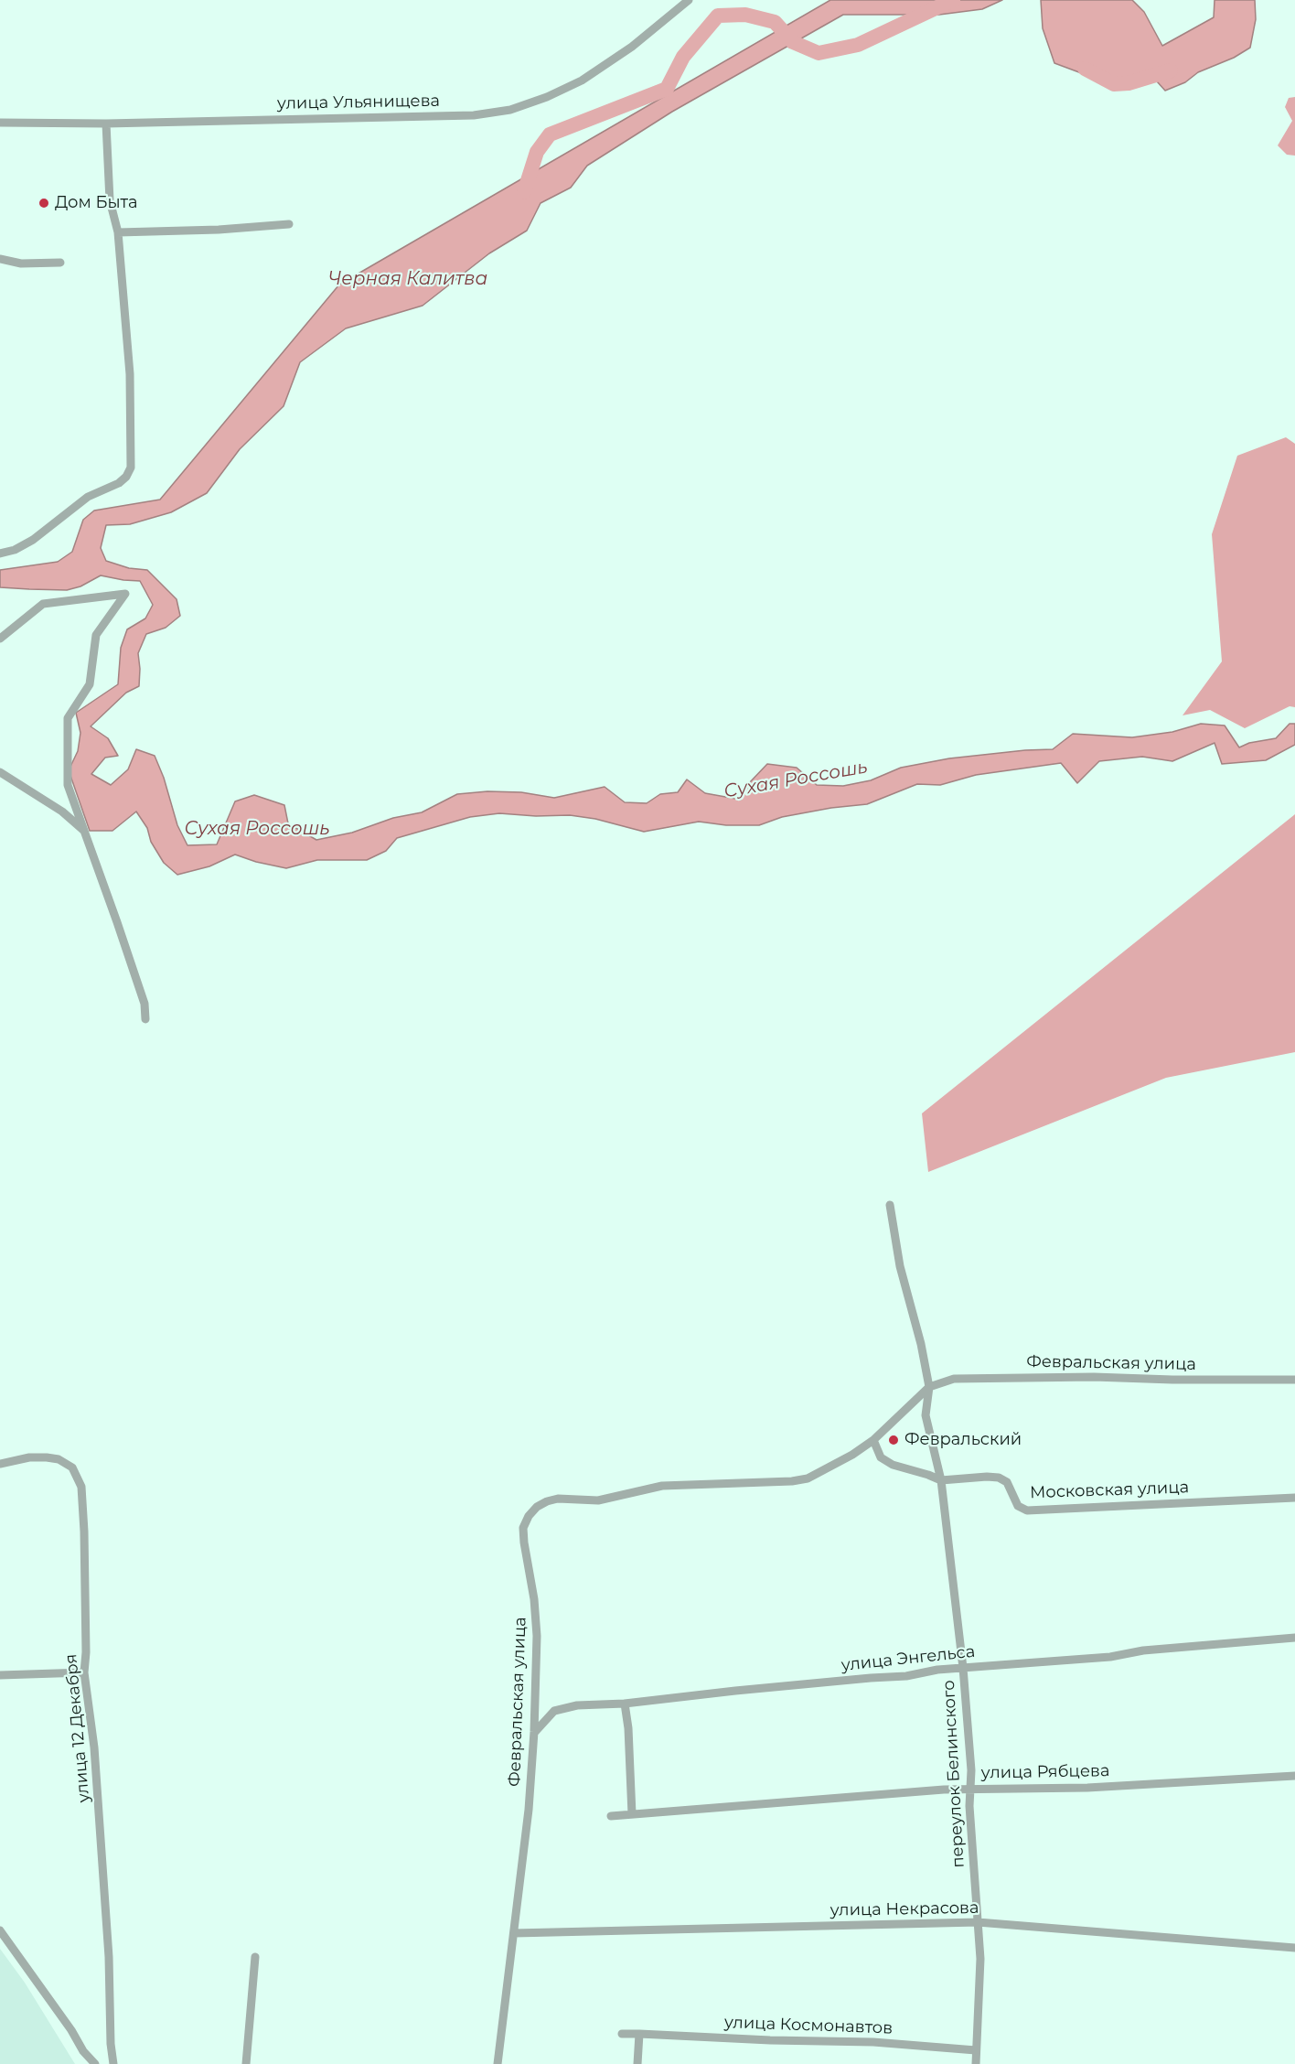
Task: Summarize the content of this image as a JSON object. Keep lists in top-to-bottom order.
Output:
{
  "streets": {
    "street": [
      "улица Ульянищева",
      "Февральская улица",
      "Московская улица",
      "улица Энгельса",
      "улица 12 Декабря",
      "улица Рябцева",
      "переулок Белинского",
      "улица Некрасова",
      "улица Космонавтов"
    ]
  },
  "crossings": [
    ["Февральская улица", "улица Энгельса"],
    ["Февральская улица", "переулок Белинского"],
    ["Февральская улица", "улица Некрасова"],
    ["Московская улица", "переулок Белинского"],
    ["улица Энгельса", "переулок Белинского"],
    ["улица Рябцева", "переулок Белинского"],
    ["переулок Белинского", "улица Некрасова"],
    ["переулок Белинского", "улица Космонавтов"]
  ],
  "water": ["Черная Калитва", "Сухая Россошь"],
  "places": ["Дом Быта", "Февральский"]
}
